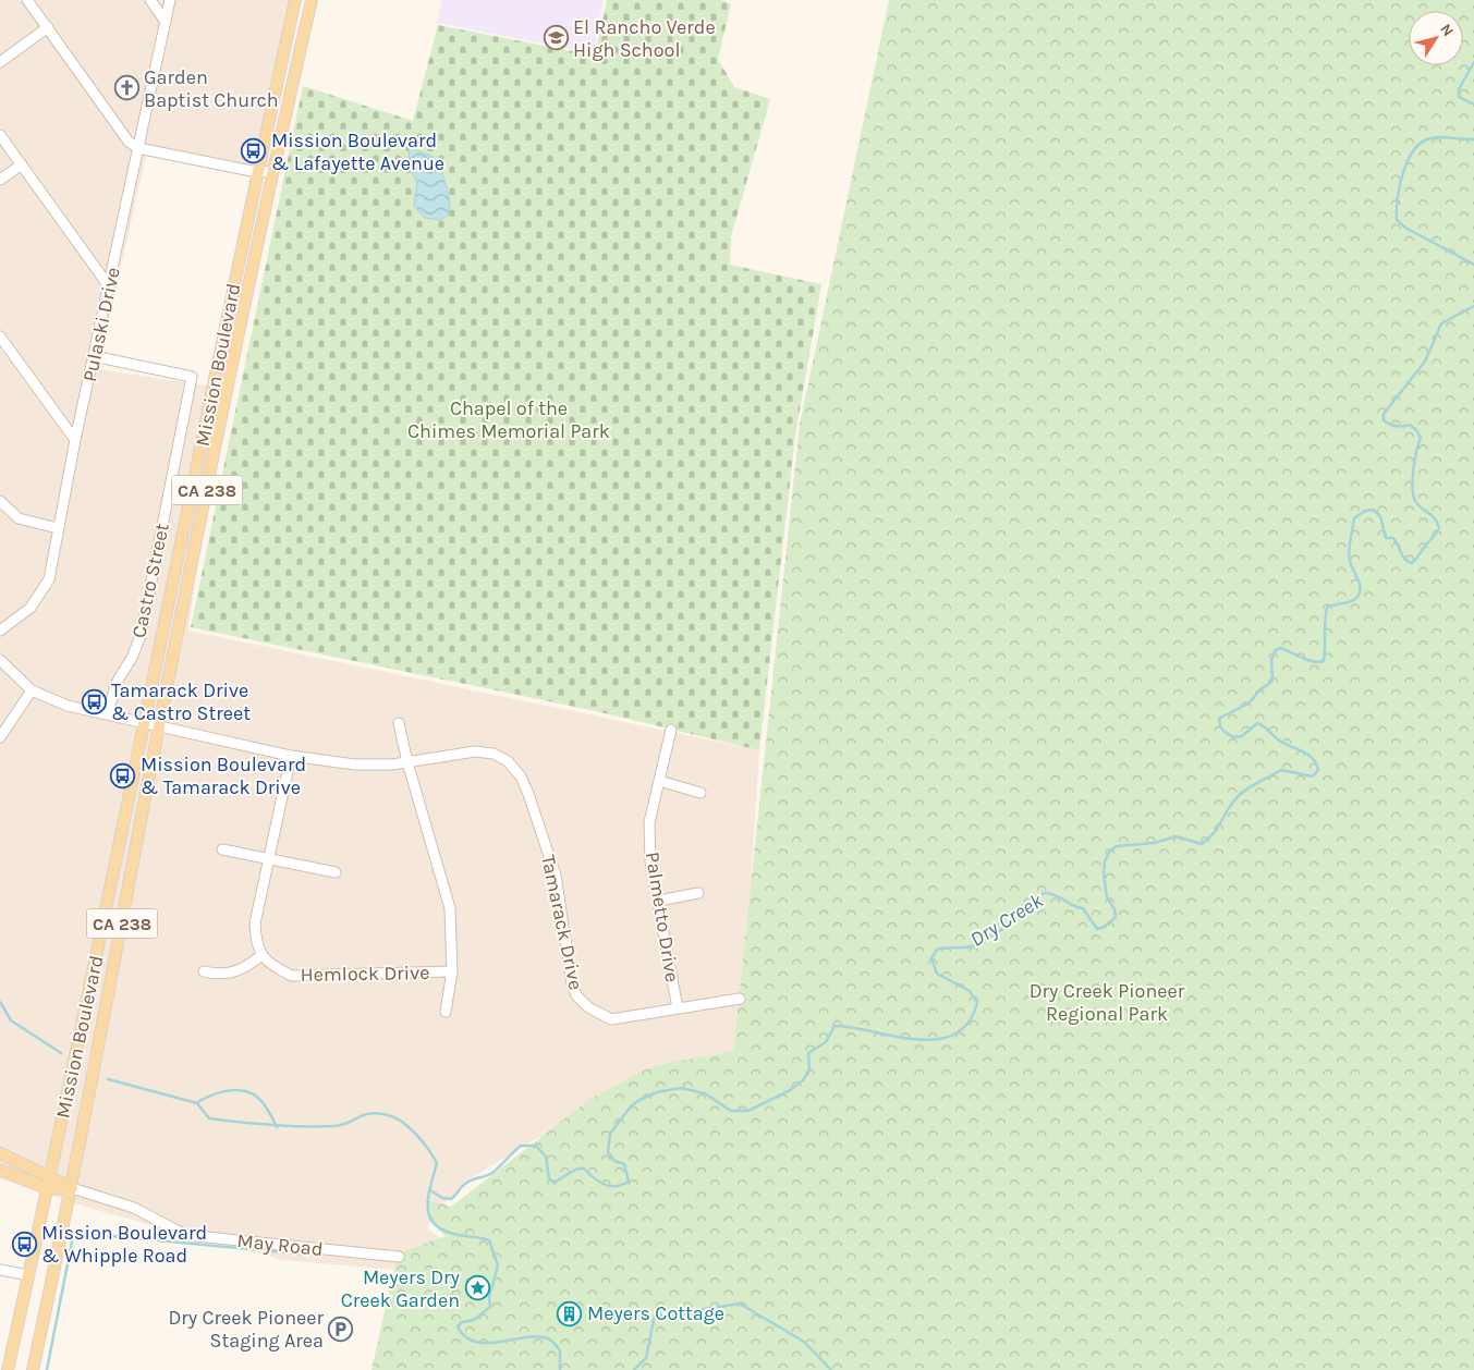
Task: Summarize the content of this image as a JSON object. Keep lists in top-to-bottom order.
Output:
{
  "streets": {
    "main road": ["Mission Boulevard", "CA 238"],
    "street": [
      "Pulaski Drive",
      "Castro Street",
      "Palmetto Drive",
      "Tamarack Drive",
      "Hemlock Drive",
      "May Road"
    ]
  },
  "crossings": [
    ["Pulaski Drive", "Castro Street"],
    ["Mission Boulevard", "Tamarack Drive"],
    ["Mission Boulevard", "May Road"],
    ["Castro Street", "Tamarack Drive"],
    ["Palmetto Drive", "Tamarack Drive"]
  ],
  "water": ["Dry Creek"],
  "parks": ["Chapel of the Chimes Memorial Park", "Dry Creek Pioneer Regional Park"],
  "places": {
    "school or university": ["El Rancho Verde High School"],
    "church": ["Garden Baptist Church"],
    "bus stop": [
      "Mission Boulevard & Lafayette Avenue",
      "Tamarack Drive & Castro Street",
      "Mission Boulevard & Tamarack Drive",
      "Mission Boulevard & Whipple Road"
    ],
    "place": ["Meyers Dry Creek Garden"],
    "building": ["Meyers Cottage"],
    "parking": ["Dry Creek Pioneer Staging Area"]
  },
  "north": "top right"
}
